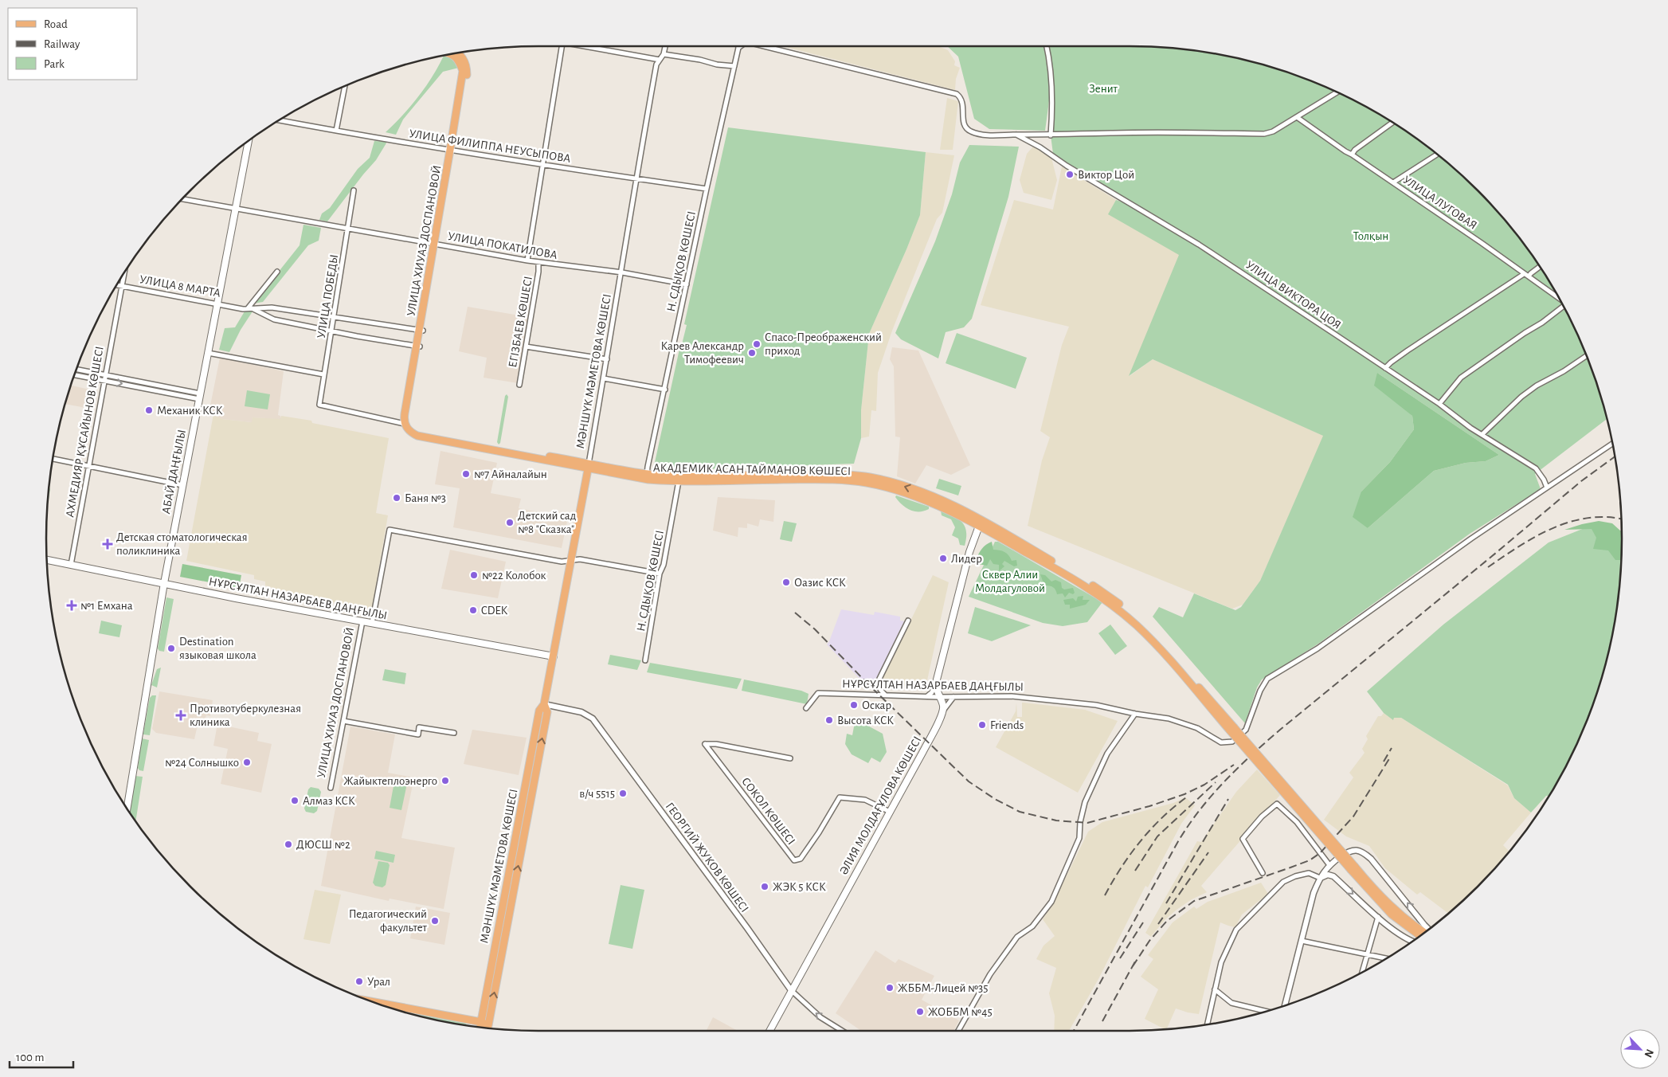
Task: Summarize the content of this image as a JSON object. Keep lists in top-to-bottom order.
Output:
{
  "streets": {
    "main road": [
      "УЛИЦА ХИУАЗ ДОСПАНОВОЙ",
      "МӘНШҮК МӘМЕТОВА КӨШЕСІ",
      "АКАДЕМИК АСАН ТАЙМАНОВ КӨШЕСІ",
      "АБАЙ ДАҢҒЫЛЫ",
      "НҰРСҰЛТАН НАЗАРБАЕВ ДАҢҒЫЛЫ",
      "ӘЛИЯ МОЛДАҒҰЛОВА КӨШЕСІ"
    ],
    "street": [
      "УЛИЦА ФИЛИППА НЕУСЫПОВА",
      "УЛИЦА ЛУГОВАЯ",
      "УЛИЦА ПОКАТИЛОВА",
      "Н. СДЫҚОВ КӨШЕСІ",
      "УЛИЦА 8 МАРТА",
      "УЛИЦА ВИКТОРА ЦОЯ",
      "УЛИЦА ПОБЕДЫ",
      "ЕГІЗБАЕВ КӨШЕСІ",
      "АХМЕДИЯР ҚҰСАЙЫНОВ КӨШЕСІ",
      "СОКОЛ КӨШЕСІ",
      "ГЕОРГИЙ ЖУКОВ КӨШЕСІ"
    ]
  },
  "crossings": [
    ["УЛИЦА ФИЛИППА НЕУСЫПОВА", "УЛИЦА ХИУАЗ ДОСПАНОВОЙ"],
    ["УЛИЦА ФИЛИППА НЕУСЫПОВА", "Н. СДЫҚОВ КӨШЕСІ"],
    ["УЛИЦА ФИЛИППА НЕУСЫПОВА", "ЕГІЗБАЕВ КӨШЕСІ"],
    ["УЛИЦА ФИЛИППА НЕУСЫПОВА", "МӘНШҮК МӘМЕТОВА КӨШЕСІ"],
    ["УЛИЦА ХИУАЗ ДОСПАНОВОЙ", "УЛИЦА ПОКАТИЛОВА"],
    ["УЛИЦА ХИУАЗ ДОСПАНОВОЙ", "УЛИЦА 8 МАРТА"],
    ["УЛИЦА ХИУАЗ ДОСПАНОВОЙ", "АКАДЕМИК АСАН ТАЙМАНОВ КӨШЕСІ"],
    ["УЛИЦА ХИУАЗ ДОСПАНОВОЙ", "НҰРСҰЛТАН НАЗАРБАЕВ ДАҢҒЫЛЫ"],
    ["УЛИЦА ПОКАТИЛОВА", "Н. СДЫҚОВ КӨШЕСІ"],
    ["УЛИЦА ПОКАТИЛОВА", "УЛИЦА ПОБЕДЫ"],
    ["УЛИЦА ПОКАТИЛОВА", "ЕГІЗБАЕВ КӨШЕСІ"],
    ["УЛИЦА ПОКАТИЛОВА", "МӘНШҮК МӘМЕТОВА КӨШЕСІ"],
    ["УЛИЦА ПОКАТИЛОВА", "АБАЙ ДАҢҒЫЛЫ"],
    ["Н. СДЫҚОВ КӨШЕСІ", "АКАДЕМИК АСАН ТАЙМАНОВ КӨШЕСІ"],
    ["УЛИЦА 8 МАРТА", "УЛИЦА ПОБЕДЫ"],
    ["УЛИЦА 8 МАРТА", "АХМЕДИЯР ҚҰСАЙЫНОВ КӨШЕСІ"],
    ["УЛИЦА 8 МАРТА", "АБАЙ ДАҢҒЫЛЫ"],
    ["УЛИЦА ВИКТОРА ЦОЯ", "НҰРСҰЛТАН НАЗАРБАЕВ ДАҢҒЫЛЫ"],
    ["УЛИЦА ПОБЕДЫ", "АКАДЕМИК АСАН ТАЙМАНОВ КӨШЕСІ"],
    ["МӘНШҮК МӘМЕТОВА КӨШЕСІ", "АКАДЕМИК АСАН ТАЙМАНОВ КӨШЕСІ"],
    ["МӘНШҮК МӘМЕТОВА КӨШЕСІ", "НҰРСҰЛТАН НАЗАРБАЕВ ДАҢҒЫЛЫ"],
    ["МӘНШҮК МӘМЕТОВА КӨШЕСІ", "ГЕОРГИЙ ЖУКОВ КӨШЕСІ"],
    ["АХМЕДИЯР ҚҰСАЙЫНОВ КӨШЕСІ", "НҰРСҰЛТАН НАЗАРБАЕВ ДАҢҒЫЛЫ"],
    ["АБАЙ ДАҢҒЫЛЫ", "НҰРСҰЛТАН НАЗАРБАЕВ ДАҢҒЫЛЫ"],
    ["ӘЛИЯ МОЛДАҒҰЛОВА КӨШЕСІ", "СОКОЛ КӨШЕСІ"],
    ["ӘЛИЯ МОЛДАҒҰЛОВА КӨШЕСІ", "ГЕОРГИЙ ЖУКОВ КӨШЕСІ"]
  ],
  "parks": ["Зенит", "Толқын", "Сквер Алии Молдагуловой"],
  "places": {
    "other": [
      "Виктор Цой",
      "Спасо-Преображенский приход",
      "Карев Александр Тимофеевич",
      "Механик КСК",
      "№7 Айналайын",
      "Баня №3",
      "Детский сад №8 \"Сказка\"",
      "Лидер",
      "№22 Колобок",
      "Оазис КСК",
      "CDEK",
      "Destination языковая школа",
      "Оскар",
      "Высота КСК",
      "Friends",
      "№24 Солнышко",
      "Жайыктеплоэнерго",
      "в/ч 5515",
      "Алмаз КСК",
      "ДЮСШ №2",
      "ЖЭК 5 КСК",
      "Педагогический факультет",
      "Урал",
      "ЖББМ-Лицей №35",
      "ЖОББМ №45"
    ],
    "health": ["Детская стоматологическая поликлиника", "№1 Емхана", "Противотуберкулезная клиника"]
  },
  "legend": ["Road", "Railway", "Park"],
  "scale_bar": "100 m",
  "north": "bottom right"
}
